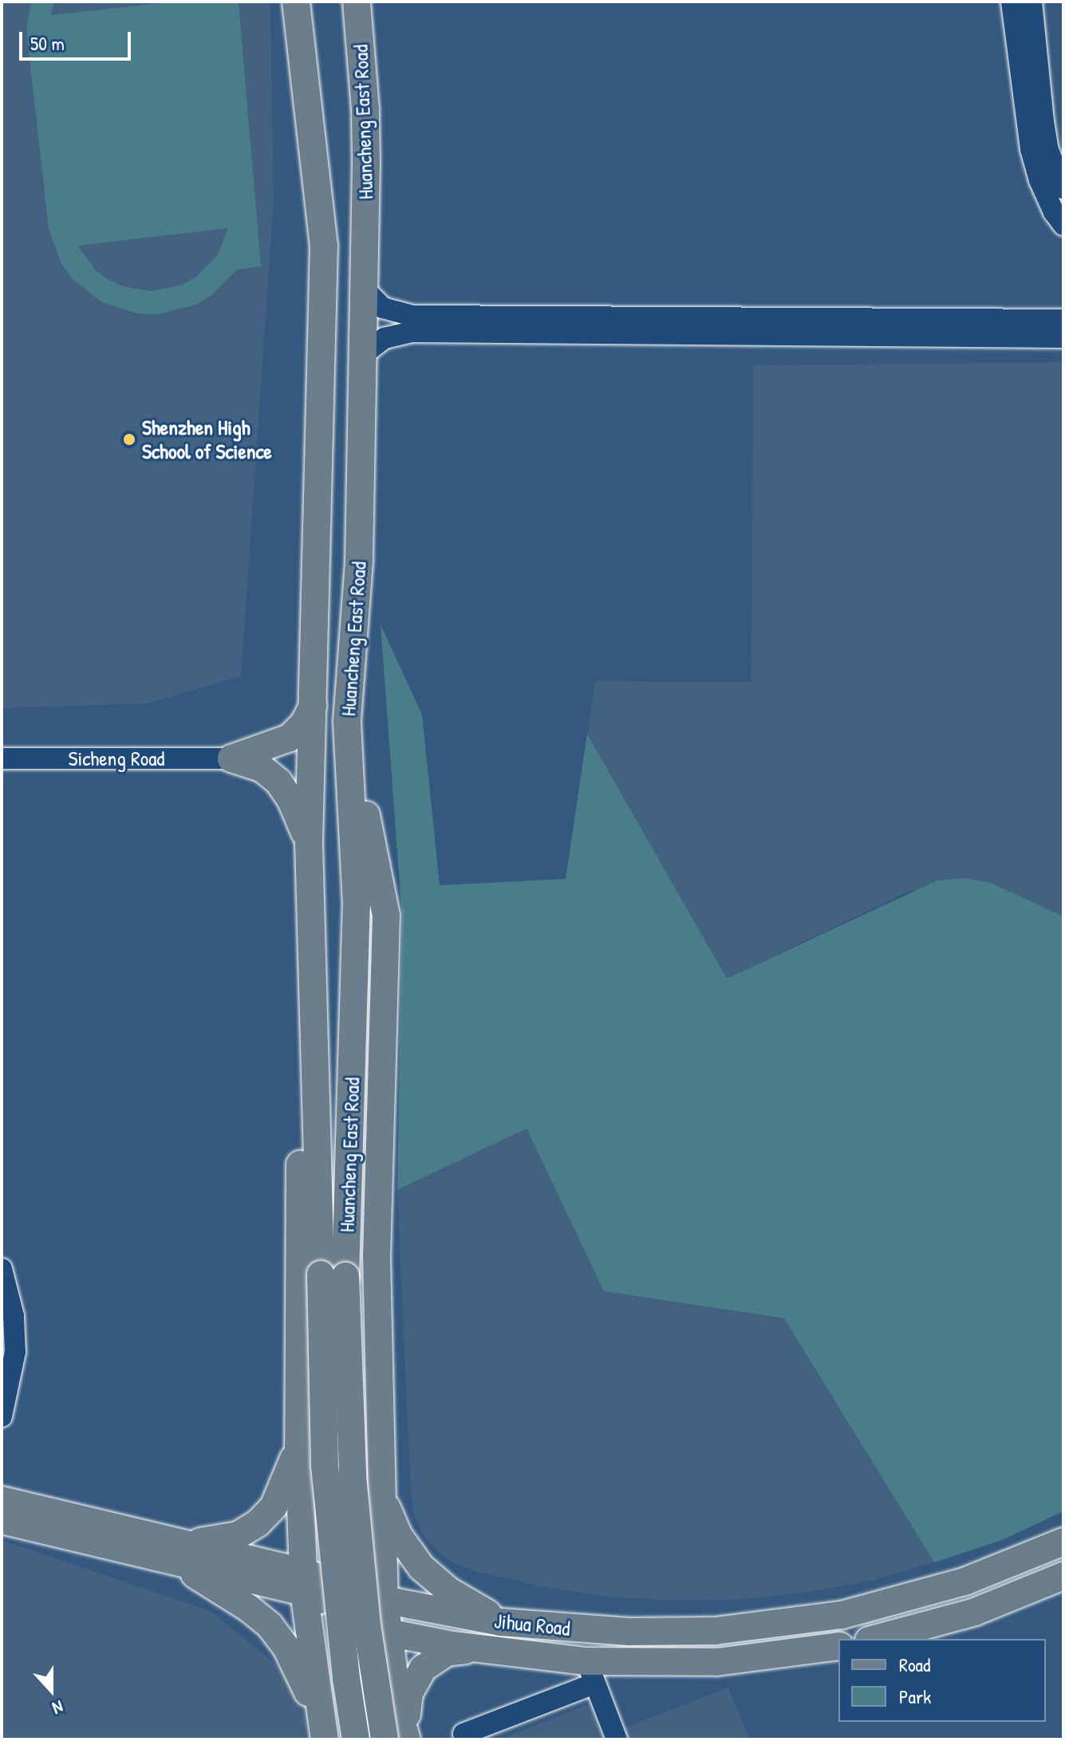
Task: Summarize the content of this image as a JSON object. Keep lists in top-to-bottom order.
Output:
{
  "streets": {
    "main road": ["Huancheng East Road", "Jihua Road"],
    "street": ["Sicheng Road"]
  },
  "places": ["Shenzhen High School of Science"],
  "legend": ["Road", "Park"],
  "scale_bar": "50 m",
  "north": "bottom"
}
